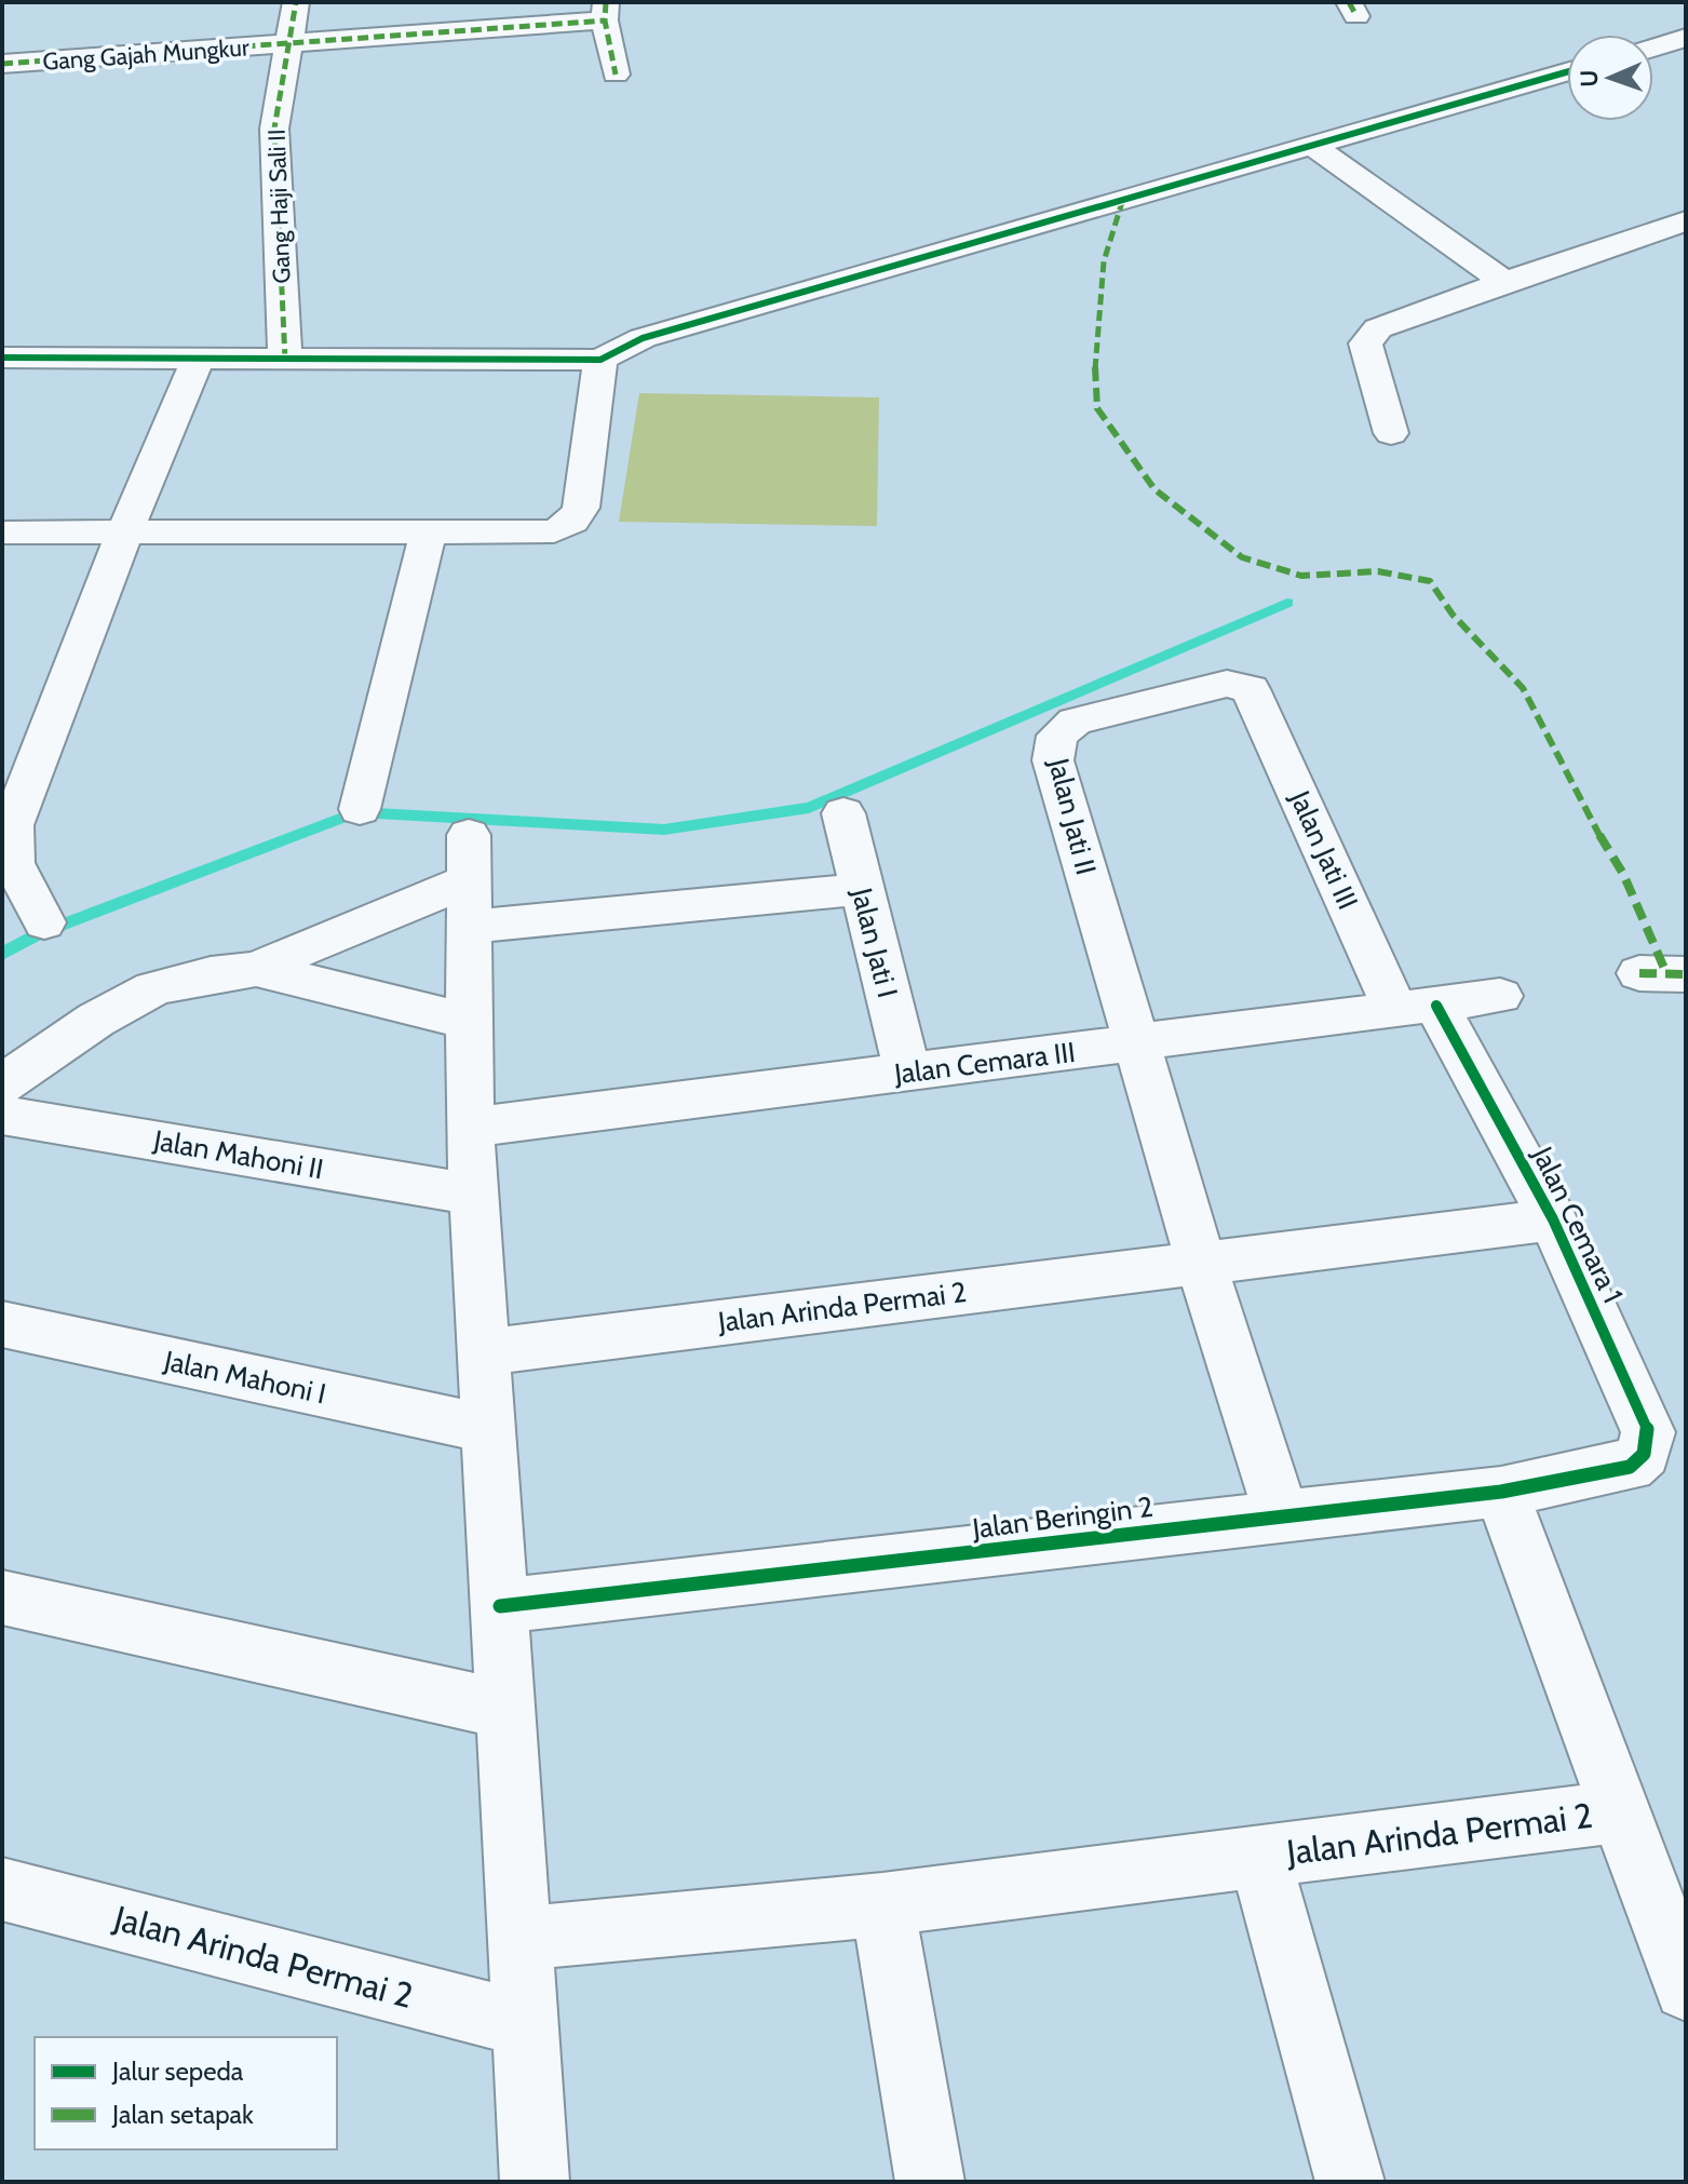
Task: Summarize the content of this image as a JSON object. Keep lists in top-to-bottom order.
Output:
{
  "streets": {
    "street": [
      "Gang Gajah Mungkur",
      "Gang Haji Sali II",
      "Jalan Jati II",
      "Jalan Jati III",
      "Jalan Jati I",
      "Jalan Cemara III",
      "Jalan Mahoni II",
      "Jalan Cemara 1",
      "Jalan Arinda Permai 2",
      "Jalan Mahoni I",
      "Jalan Beringin 2"
    ]
  },
  "crossings": [
    ["Gang Gajah Mungkur", "Gang Haji Sali II"],
    ["Jalan Jati II", "Jalan Jati III"],
    ["Jalan Jati II", "Jalan Cemara III"],
    ["Jalan Jati III", "Jalan Cemara III"],
    ["Jalan Jati III", "Jalan Cemara 1"],
    ["Jalan Jati I", "Jalan Cemara III"],
    ["Jalan Cemara III", "Jalan Cemara 1"],
    ["Jalan Cemara 1", "Jalan Arinda Permai 2"],
    ["Jalan Cemara 1", "Jalan Beringin 2"],
    ["Jalan Arinda Permai 2", "Jalan Beringin 2"]
  ],
  "legend": ["Jalur sepeda", "Jalan setapak"],
  "north": "left"
}
